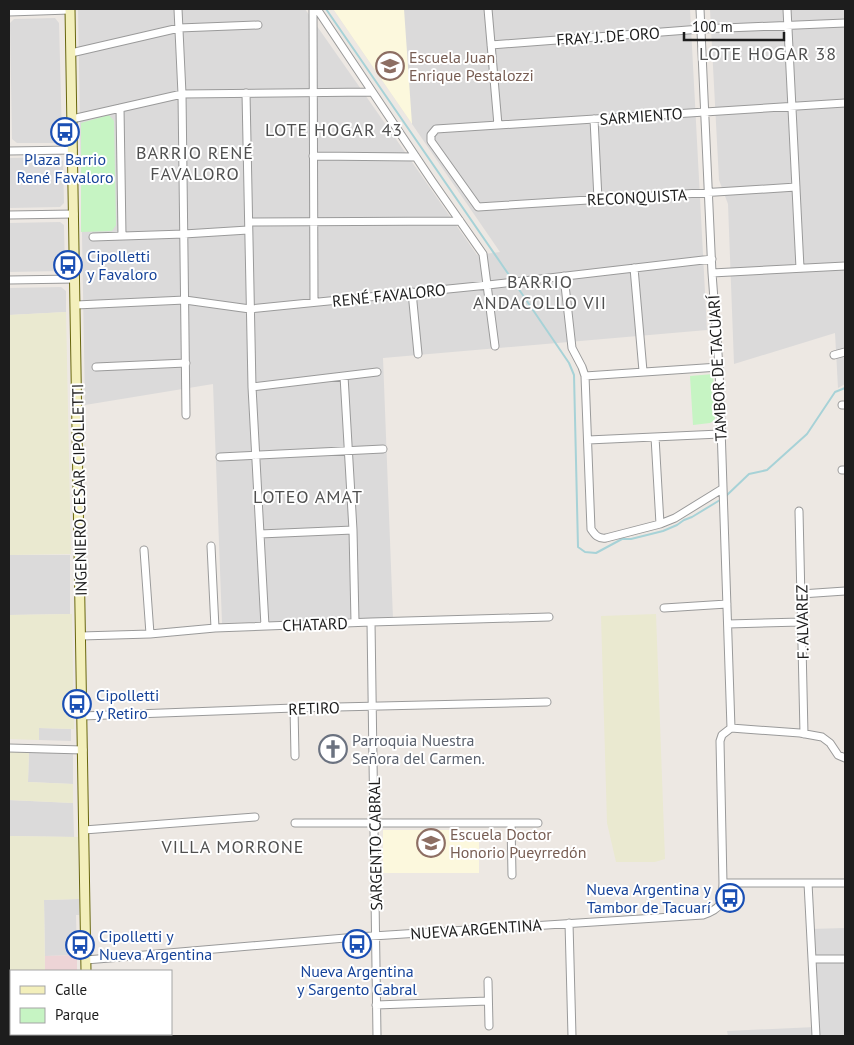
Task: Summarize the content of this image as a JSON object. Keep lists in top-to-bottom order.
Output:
{
  "streets": {
    "street": [
      "FRAY J. DE ORO",
      "SARMIENTO",
      "RECONQUISTA",
      "RENÉ FAVALORO",
      "TAMBOR DE TACUARÍ",
      "INGENIERO CESAR CIPOLLETTI",
      "F. ALVAREZ",
      "CHATARD",
      "RETIRO",
      "SARGENTO CABRAL",
      "NUEVA ARGENTINA"
    ]
  },
  "crossings": [
    ["FRAY J. DE ORO", "TAMBOR DE TACUARÍ"],
    ["SARMIENTO", "RECONQUISTA"],
    ["SARMIENTO", "TAMBOR DE TACUARÍ"],
    ["RECONQUISTA", "TAMBOR DE TACUARÍ"],
    ["RENÉ FAVALORO", "TAMBOR DE TACUARÍ"],
    ["RENÉ FAVALORO", "INGENIERO CESAR CIPOLLETTI"],
    ["TAMBOR DE TACUARÍ", "NUEVA ARGENTINA"],
    ["INGENIERO CESAR CIPOLLETTI", "CHATARD"],
    ["INGENIERO CESAR CIPOLLETTI", "RETIRO"],
    ["INGENIERO CESAR CIPOLLETTI", "NUEVA ARGENTINA"],
    ["CHATARD", "SARGENTO CABRAL"],
    ["RETIRO", "SARGENTO CABRAL"],
    ["SARGENTO CABRAL", "NUEVA ARGENTINA"]
  ],
  "districts": [
    "LOTE HOGAR 38",
    "LOTE HOGAR 43",
    "BARRIO RENÉ FAVALORO",
    "BARRIO ANDACOLLO VII",
    "LOTEO AMAT",
    "VILLA MORRONE"
  ],
  "places": {
    "school or university": ["Escuela Juan Enrique Pestalozzi", "Escuela Doctor Honorio Pueyrredón"],
    "bus stop": [
      "Plaza Barrio René Favaloro",
      "Cipolletti y Favaloro",
      "Cipolletti y Retiro",
      "Nueva Argentina y Tambor de Tacuarí",
      "Nueva Argentina y Sargento Cabral",
      "Cipolletti y Nueva Argentina"
    ],
    "church": ["Parroquia Nuestra Señora del Carmen."]
  },
  "legend": ["Calle", "Parque"],
  "scale_bar": "100 m"
}
